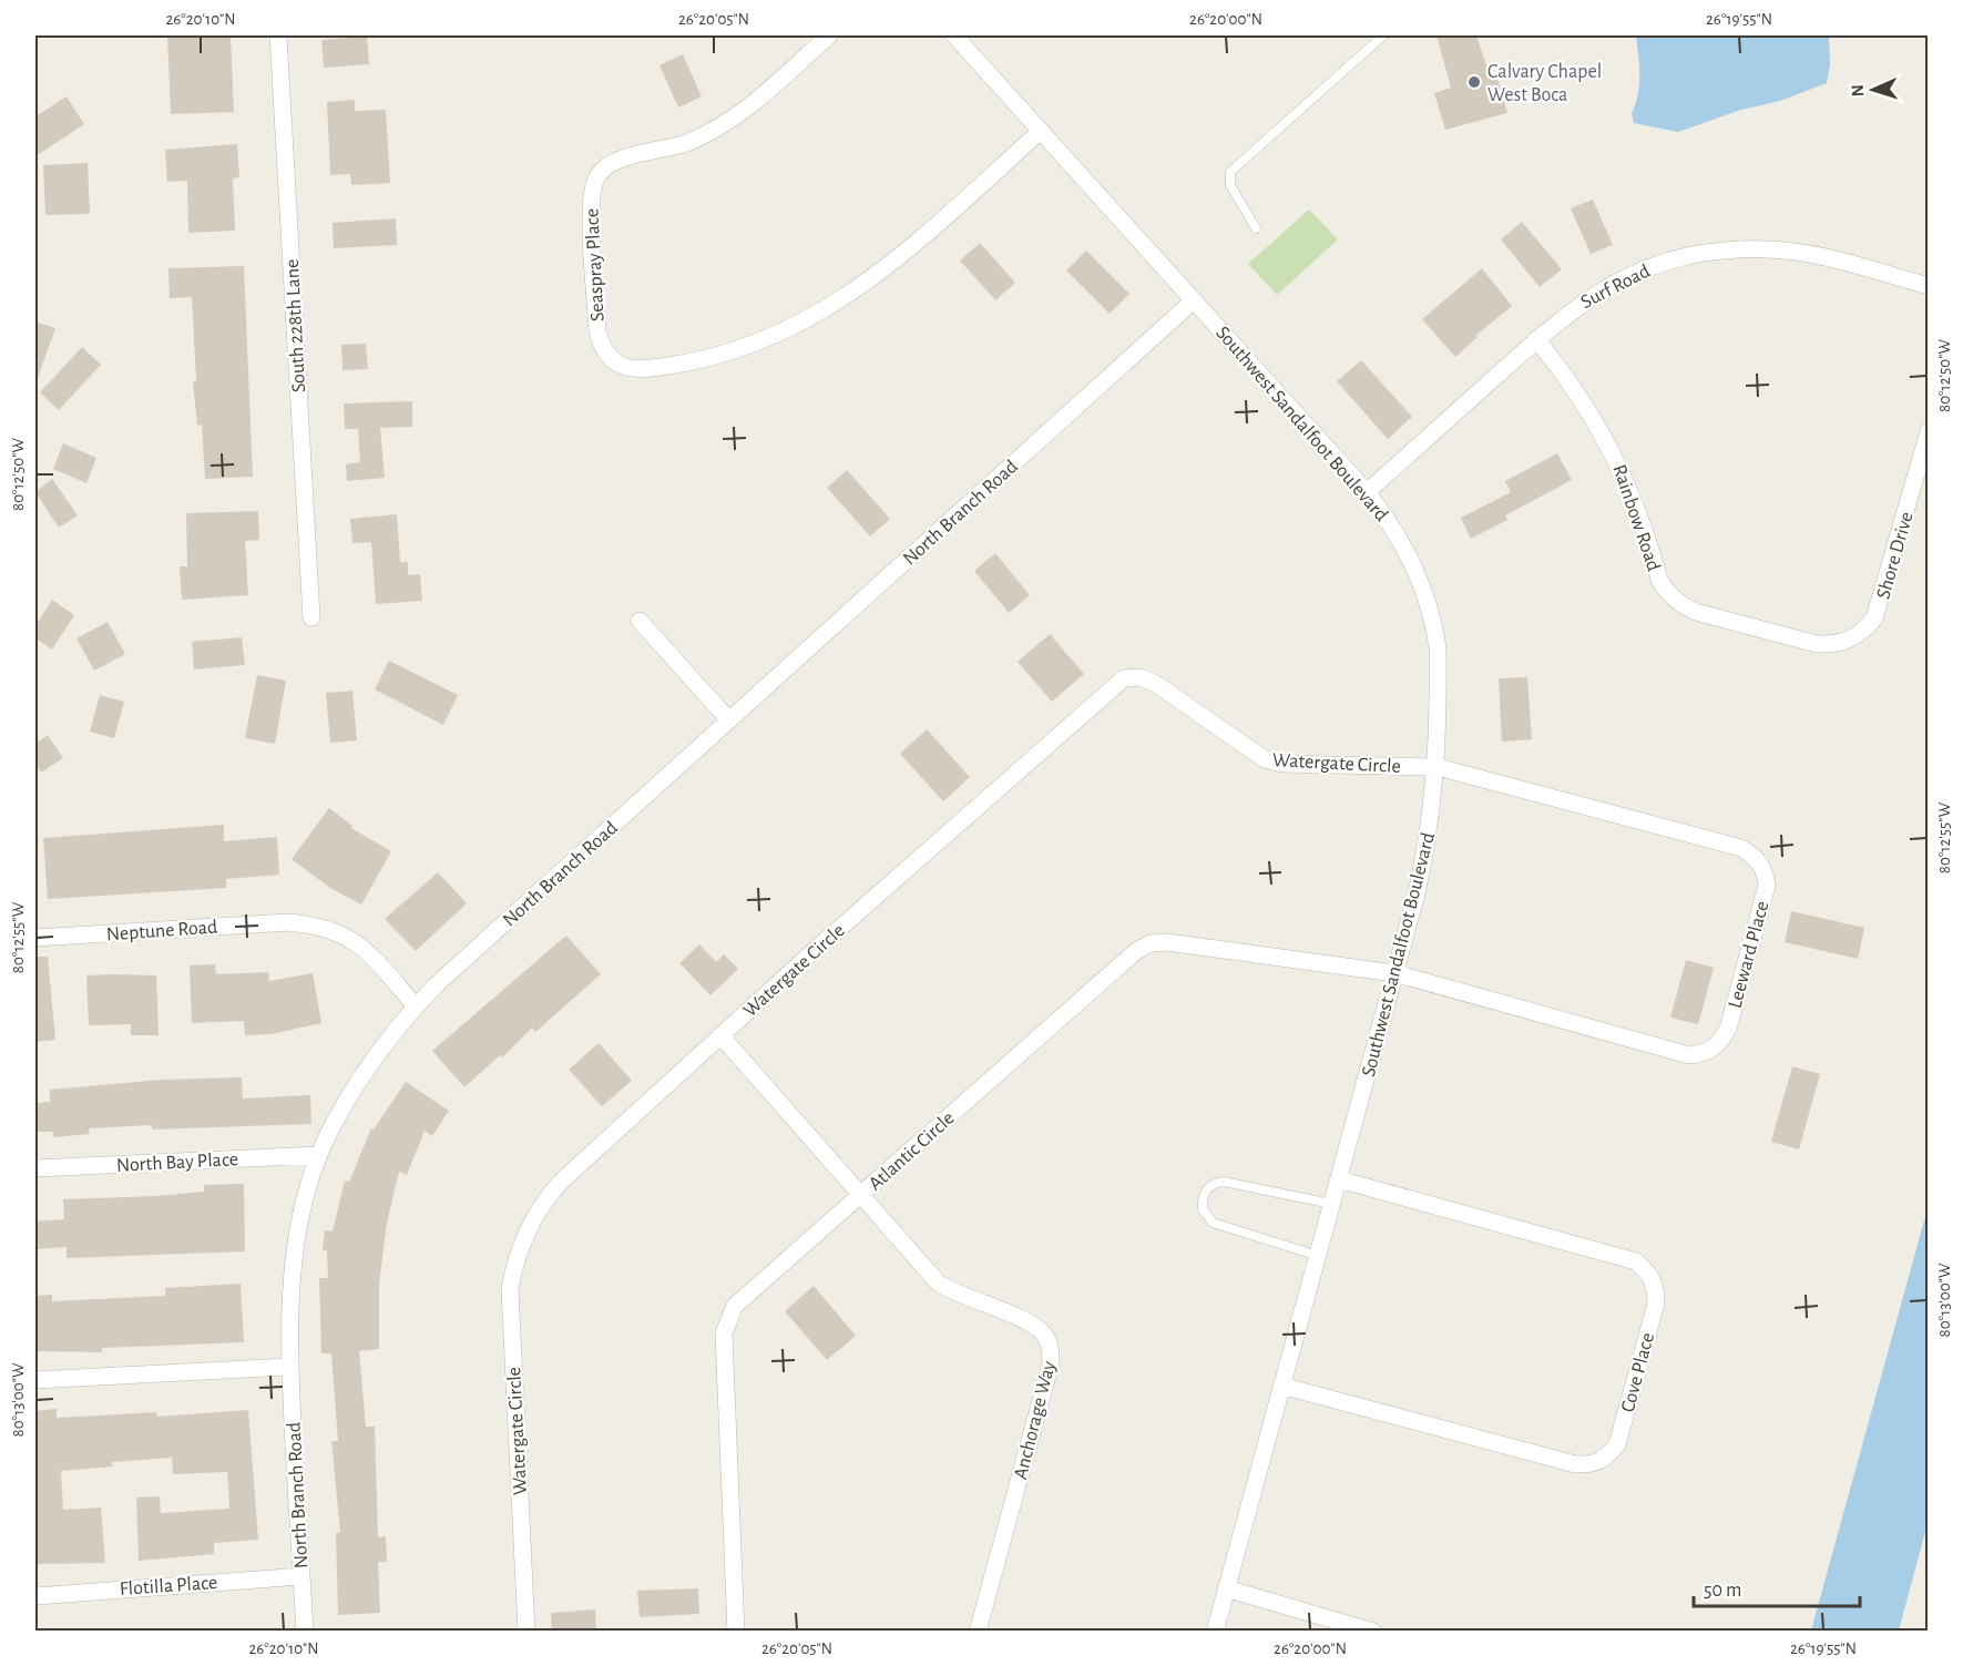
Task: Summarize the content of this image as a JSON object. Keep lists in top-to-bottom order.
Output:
{
  "streets": {
    "street": [
      "Seaspray Place",
      "Surf Road",
      "South 228th Lane",
      "Southwest Sandalfoot Boulevard",
      "North Branch Road",
      "Rainbow Road",
      "Shore Drive",
      "Watergate Circle",
      "Neptune Road",
      "Leeward Place",
      "Atlantic Circle",
      "North Bay Place",
      "Cove Place",
      "Anchorage Way",
      "Flotilla Place"
    ]
  },
  "crossings": [
    ["Seaspray Place", "Southwest Sandalfoot Boulevard"],
    ["Surf Road", "Southwest Sandalfoot Boulevard"],
    ["Surf Road", "Rainbow Road"],
    ["Southwest Sandalfoot Boulevard", "North Branch Road"],
    ["Southwest Sandalfoot Boulevard", "Watergate Circle"],
    ["Southwest Sandalfoot Boulevard", "Leeward Place"],
    ["Southwest Sandalfoot Boulevard", "Atlantic Circle"],
    ["Southwest Sandalfoot Boulevard", "Cove Place"],
    ["North Branch Road", "Neptune Road"],
    ["North Branch Road", "North Bay Place"],
    ["North Branch Road", "Flotilla Place"],
    ["Rainbow Road", "Shore Drive"],
    ["Watergate Circle", "Leeward Place"],
    ["Watergate Circle", "Anchorage Way"],
    ["Leeward Place", "Atlantic Circle"],
    ["Atlantic Circle", "Anchorage Way"]
  ],
  "places": ["Calvary Chapel West Boca"],
  "scale_bar": "50 m",
  "north": "left",
  "coordinates": [
    "26°20'10\"N",
    "26°20'05\"N",
    "26°20'00\"N",
    "26°19'55\"N",
    "80°12'50\"W",
    "80°12'55\"W",
    "80°13'00\"W"
  ]
}
